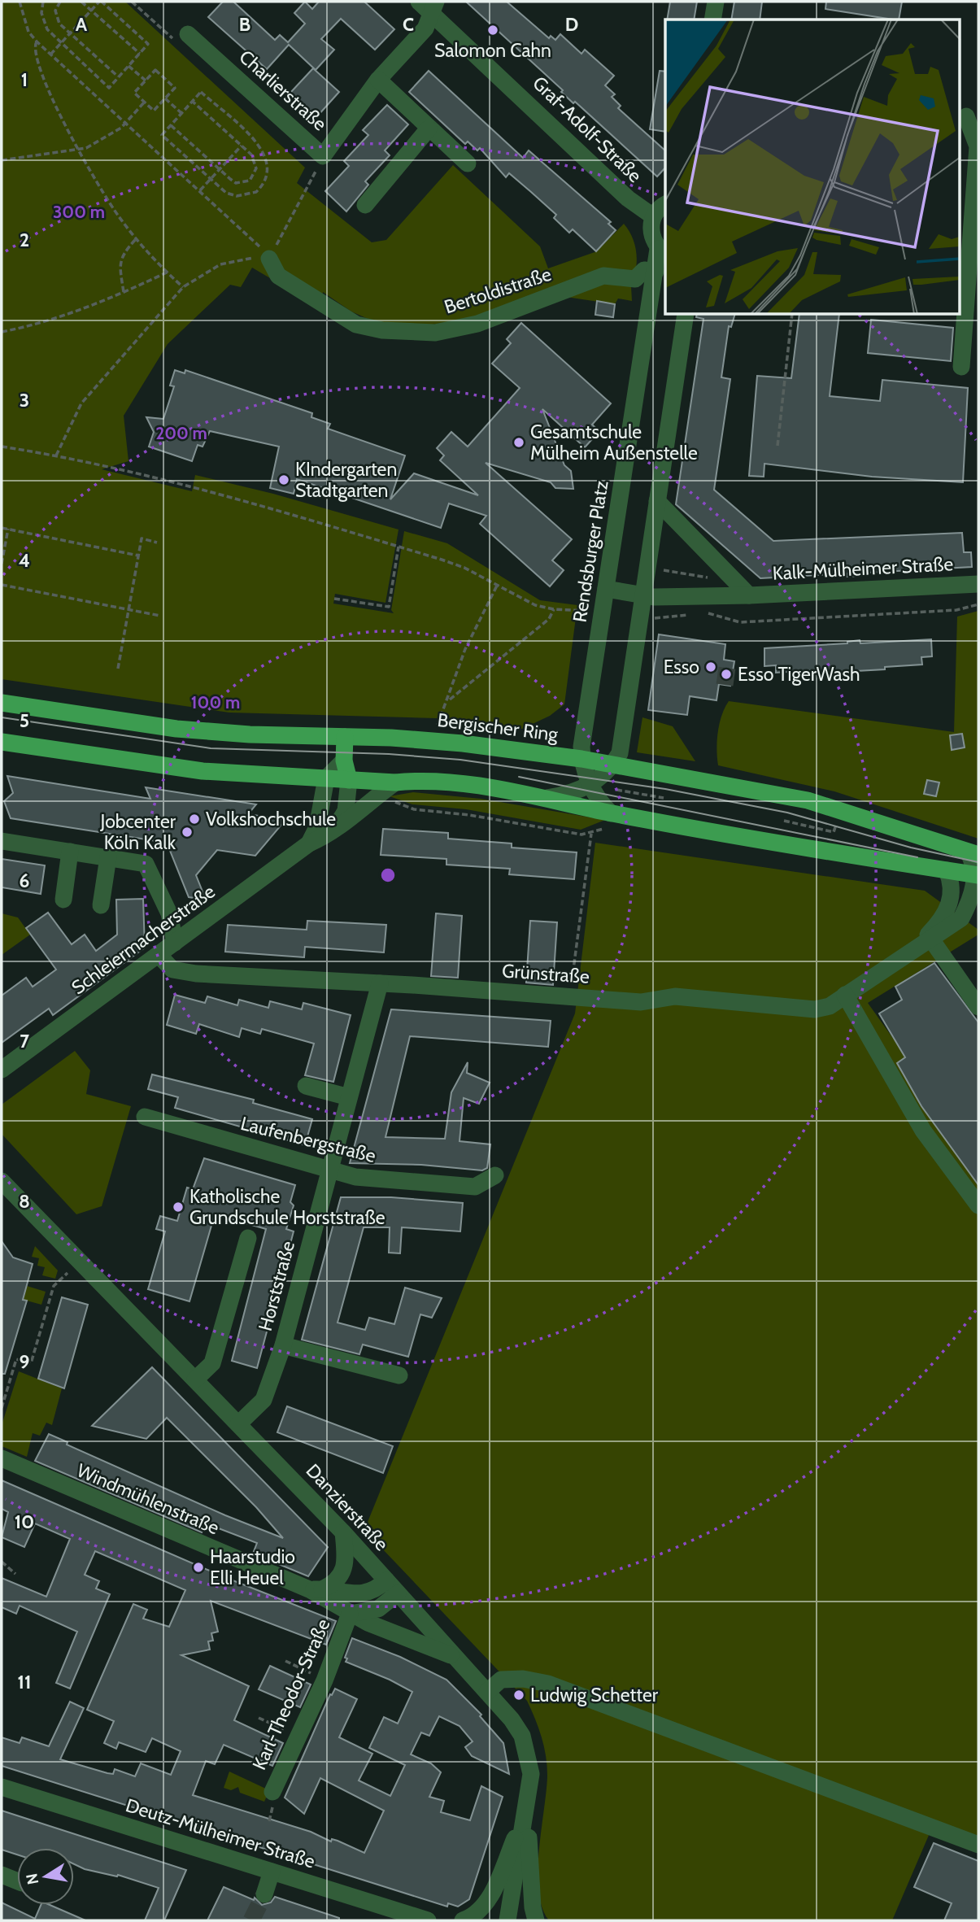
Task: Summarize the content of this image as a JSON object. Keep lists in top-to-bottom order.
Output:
{
  "streets": {
    "main road": ["Bergischer Ring"],
    "street": [
      "Charlierstraße",
      "Graf-Adolf-Straße",
      "Bertoldistraße",
      "Rendsburger Platz",
      "Kalk-Mülheimer Straße",
      "Schleiermacherstraße",
      "Grünstraße",
      "Laufenbergstraße",
      "Horststraße",
      "Windmühlenstraße",
      "Danzierstraße",
      "Karl-Theodor-Straße",
      "Deutz-Mülheimer Straße"
    ]
  },
  "crossings": [
    ["Charlierstraße", "Graf-Adolf-Straße"],
    ["Charlierstraße", "Bertoldistraße"],
    ["Graf-Adolf-Straße", "Rendsburger Platz"],
    ["Bertoldistraße", "Rendsburger Platz"],
    ["Rendsburger Platz", "Kalk-Mülheimer Straße"],
    ["Rendsburger Platz", "Bergischer Ring"],
    ["Bergischer Ring", "Grünstraße"],
    ["Schleiermacherstraße", "Grünstraße"],
    ["Grünstraße", "Horststraße"],
    ["Laufenbergstraße", "Horststraße"],
    ["Horststraße", "Danzierstraße"],
    ["Windmühlenstraße", "Danzierstraße"],
    ["Windmühlenstraße", "Karl-Theodor-Straße"]
  ],
  "places": [
    "Salomon Cahn",
    "Gesamtschule Mülheim Außenstelle",
    "KIndergarten Stadtgarten",
    "Esso",
    "Esso TigerWash",
    "Volkshochschule",
    "Jobcenter Köln Kalk",
    "Katholische Grundschule Horststraße",
    "Haarstudio Elli Heuel",
    "Ludwig Schetter"
  ],
  "north": "left",
  "grid": {
    "columns": [
      "A",
      "B",
      "C",
      "D"
    ],
    "rows": [
      "1",
      "2",
      "3",
      "4",
      "5",
      "6",
      "7",
      "8",
      "9",
      "10",
      "11"
    ]
  },
  "rings": ["300 m", "200 m", "100 m"]
}
